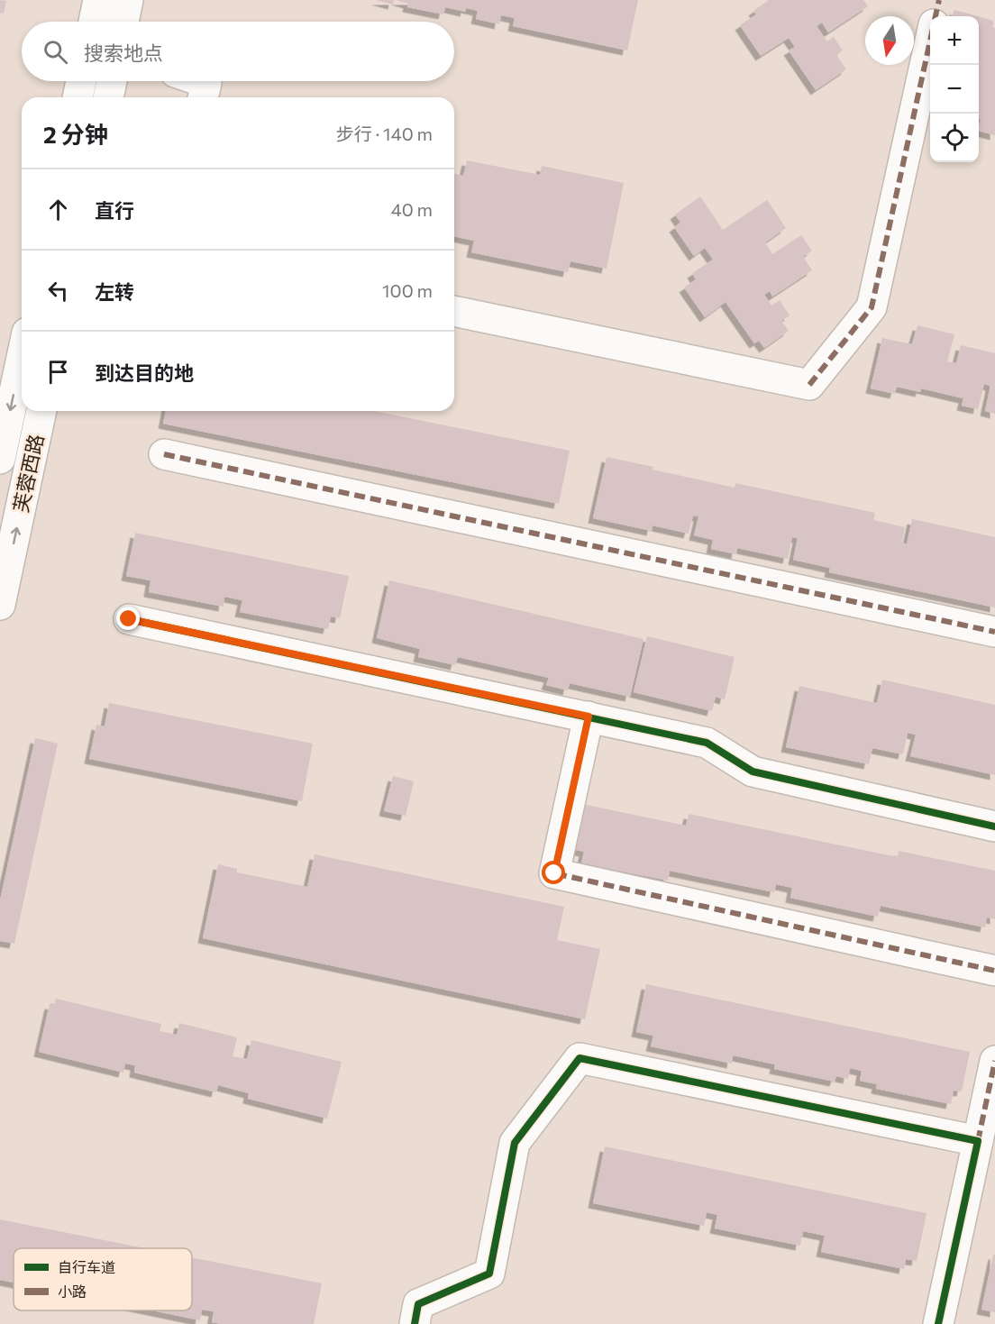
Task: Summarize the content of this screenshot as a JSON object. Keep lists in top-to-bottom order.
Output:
{
  "streets": {
    "street": ["芙蓉西路"]
  },
  "legend": ["自行车道", "小路"],
  "north": "bottom",
  "page": {
    "map_buttons": ["+", "−"],
    "search": "搜索地点",
    "heading": ["2 分钟", "步行 · 140 m"],
    "list": [
      ["直行", "40 m"],
      ["左转", "100 m"],
      "到达目的地"
    ]
  }
}
